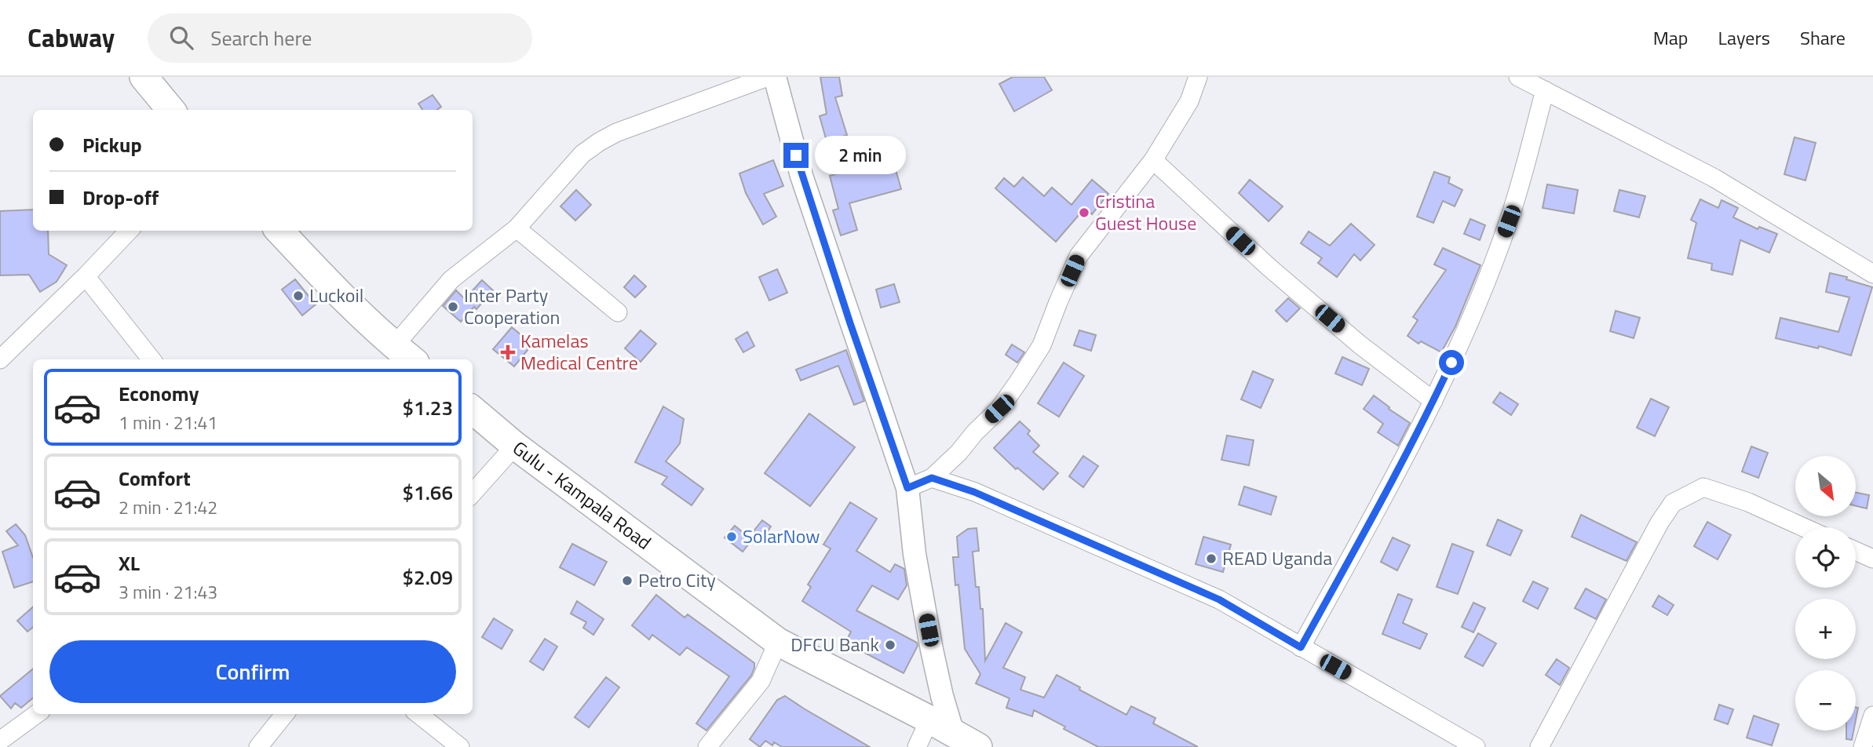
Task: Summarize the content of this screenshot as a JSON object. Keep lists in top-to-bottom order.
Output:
{
  "streets": {
    "main road": ["Gulu - Kampala Road"]
  },
  "places": {
    "other": [
      "Cristina Guest House",
      "Luckoil",
      "Inter Party Cooperation",
      "SolarNow",
      "READ Uganda",
      "Petro City",
      "DFCU Bank"
    ],
    "health": ["Kamelas Medical Centre"]
  },
  "north": "bottom right",
  "page": {
    "header": "Cabway",
    "search": "Search here",
    "nav": ["Map", "Layers", "Share"],
    "banner": ["Pickup", "Drop-off"],
    "bubble": "2 min",
    "list": [
      {
        "name": "Economy",
        "note": "1 min · 21:41",
        "value": "$1.23"
      },
      {
        "name": "Comfort",
        "note": "2 min · 21:42",
        "value": "$1.66"
      },
      {
        "name": "XL",
        "note": "3 min · 21:43",
        "value": "$2.09"
      }
    ],
    "map_buttons": ["+", "−"],
    "buttons": "Confirm"
  }
}
